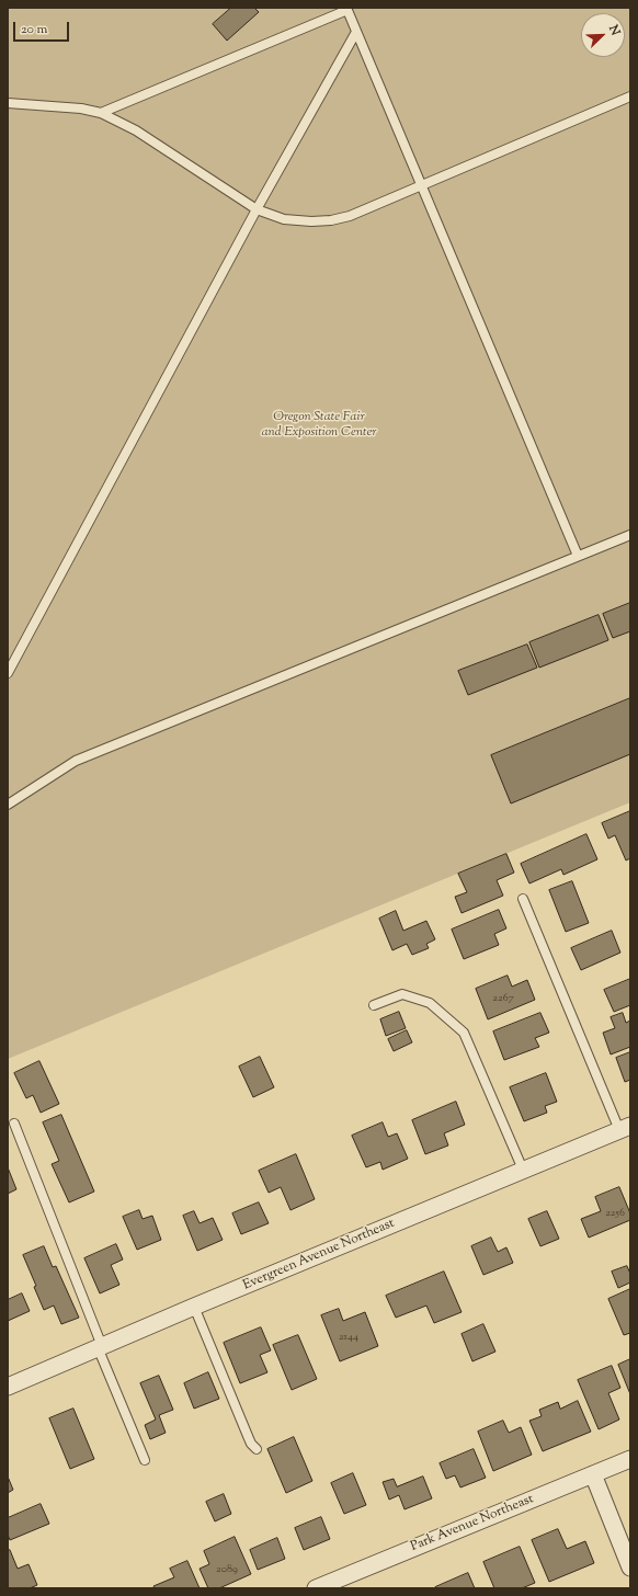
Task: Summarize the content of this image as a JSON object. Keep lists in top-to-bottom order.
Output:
{
  "streets": {
    "street": ["Evergreen Avenue Northeast", "Park Avenue Northeast"]
  },
  "parks": ["Oregon State Fair and Exposition Center"],
  "house_numbers": [
    "2267",
    "2256",
    "2144",
    "2089"
  ],
  "scale_bar": "20 m",
  "north": "top right"
}
